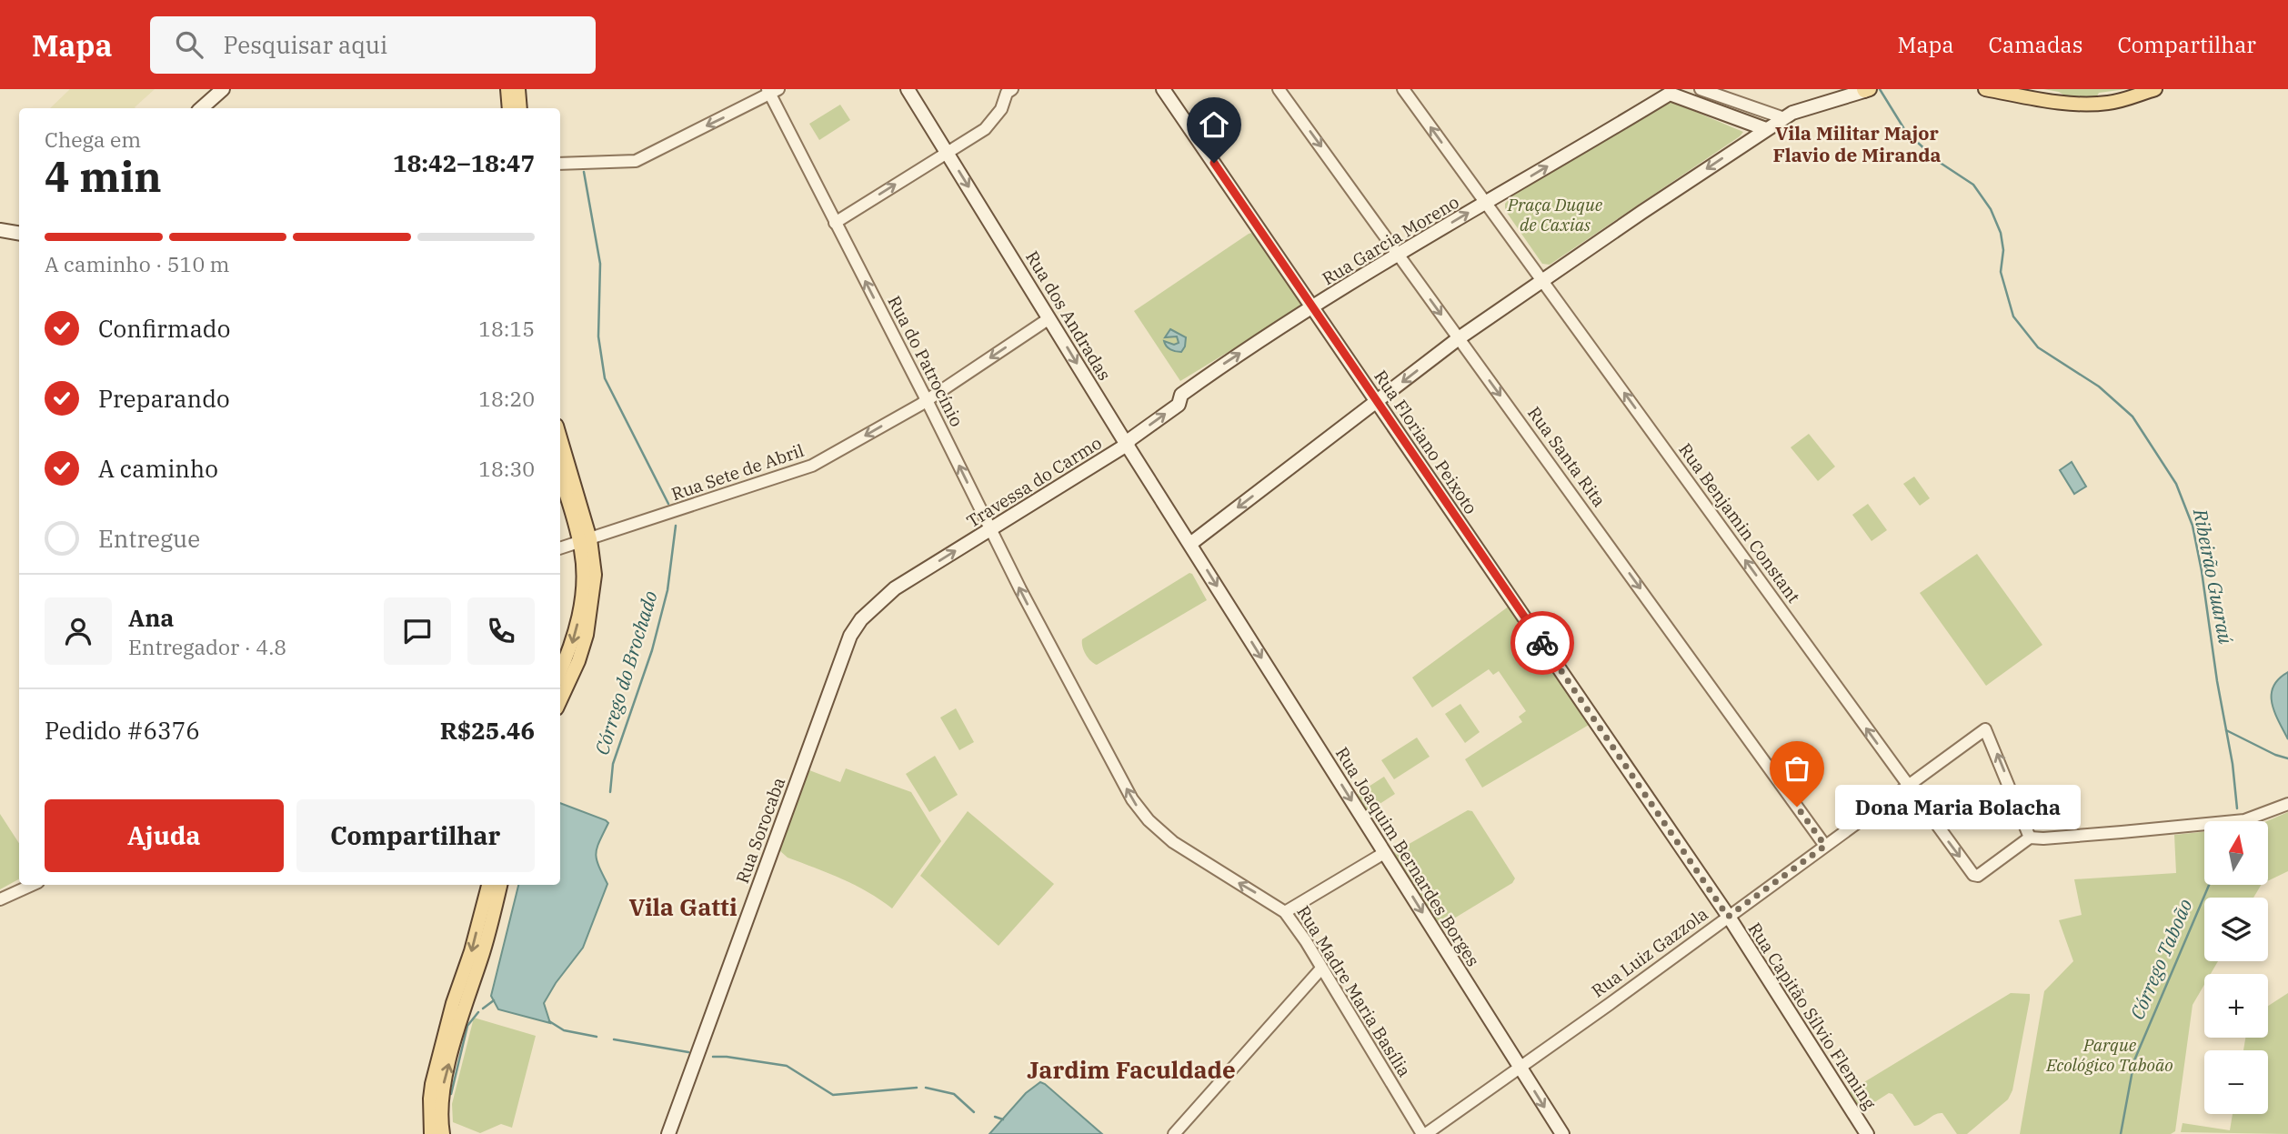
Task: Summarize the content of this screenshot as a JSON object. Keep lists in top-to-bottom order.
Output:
{
  "streets": {
    "main road": [
      "Rua Garcia Moreno",
      "Rua dos Andradas",
      "Rua Floriano Peixoto",
      "Travessa do Carmo",
      "Rua Sorocaba",
      "Rua Joaquim Bernardes Borges",
      "Rua Capitão Sílvio Fleming"
    ],
    "street": [
      "Rua do Patrocínio",
      "Rua Santa Rita",
      "Rua Sete de Abril",
      "Rua Benjamin Constant",
      "Rua Luiz Gazzola",
      "Rua Madre Maria Basília"
    ]
  },
  "crossings": [
    ["Rua Garcia Moreno", "Rua Floriano Peixoto"],
    ["Rua Garcia Moreno", "Rua Santa Rita"],
    ["Rua Garcia Moreno", "Travessa do Carmo"],
    ["Rua dos Andradas", "Rua Sete de Abril"],
    ["Rua dos Andradas", "Travessa do Carmo"],
    ["Rua dos Andradas", "Rua Joaquim Bernardes Borges"],
    ["Rua do Patrocínio", "Rua Sete de Abril"],
    ["Rua do Patrocínio", "Travessa do Carmo"],
    ["Rua do Patrocínio", "Rua Madre Maria Basília"],
    ["Rua Floriano Peixoto", "Rua Capitão Sílvio Fleming"],
    ["Rua Santa Rita", "Rua Luiz Gazzola"],
    ["Travessa do Carmo", "Rua Sorocaba"],
    ["Rua Benjamin Constant", "Rua Luiz Gazzola"],
    ["Rua Joaquim Bernardes Borges", "Rua Luiz Gazzola"],
    ["Rua Luiz Gazzola", "Rua Madre Maria Basília"],
    ["Rua Luiz Gazzola", "Rua Capitão Sílvio Fleming"]
  ],
  "one_way": [
    "Rua dos Andradas",
    "Rua do Patrocínio",
    "Rua Santa Rita",
    "Rua Sete de Abril",
    "Travessa do Carmo",
    "Rua Joaquim Bernardes Borges",
    "Rua Madre Maria Basília"
  ],
  "districts": ["Vila Militar Major Flavio de Miranda", "Vila Gatti", "Jardim Faculdade"],
  "water": ["Ribeirão Guaraú", "Córrego do Brochado", "Córrego Taboão"],
  "parks": ["Praça Duque de Caxias", "Parque Ecológico Taboão"],
  "places": ["Dona Maria Bolacha"],
  "north": "top",
  "page": {
    "header": "Mapa",
    "search": "Pesquisar aqui",
    "nav": ["Mapa", "Camadas", "Compartilhar"],
    "heading": ["4 min", "Chega em", "18:42–18:47"],
    "panel": [
      "Ana",
      "Entregador · 4.8",
      "Pedido #6376",
      "R$25.46"
    ],
    "bar": "A caminho · 510 m",
    "list": [
      ["Confirmado", "18:15"],
      ["Preparando", "18:20"],
      ["A caminho", "18:30"],
      "Entregue"
    ],
    "bubble": "Dona Maria Bolacha",
    "buttons": ["Ajuda", "Compartilhar"],
    "map_buttons": ["+", "−"]
  }
}
